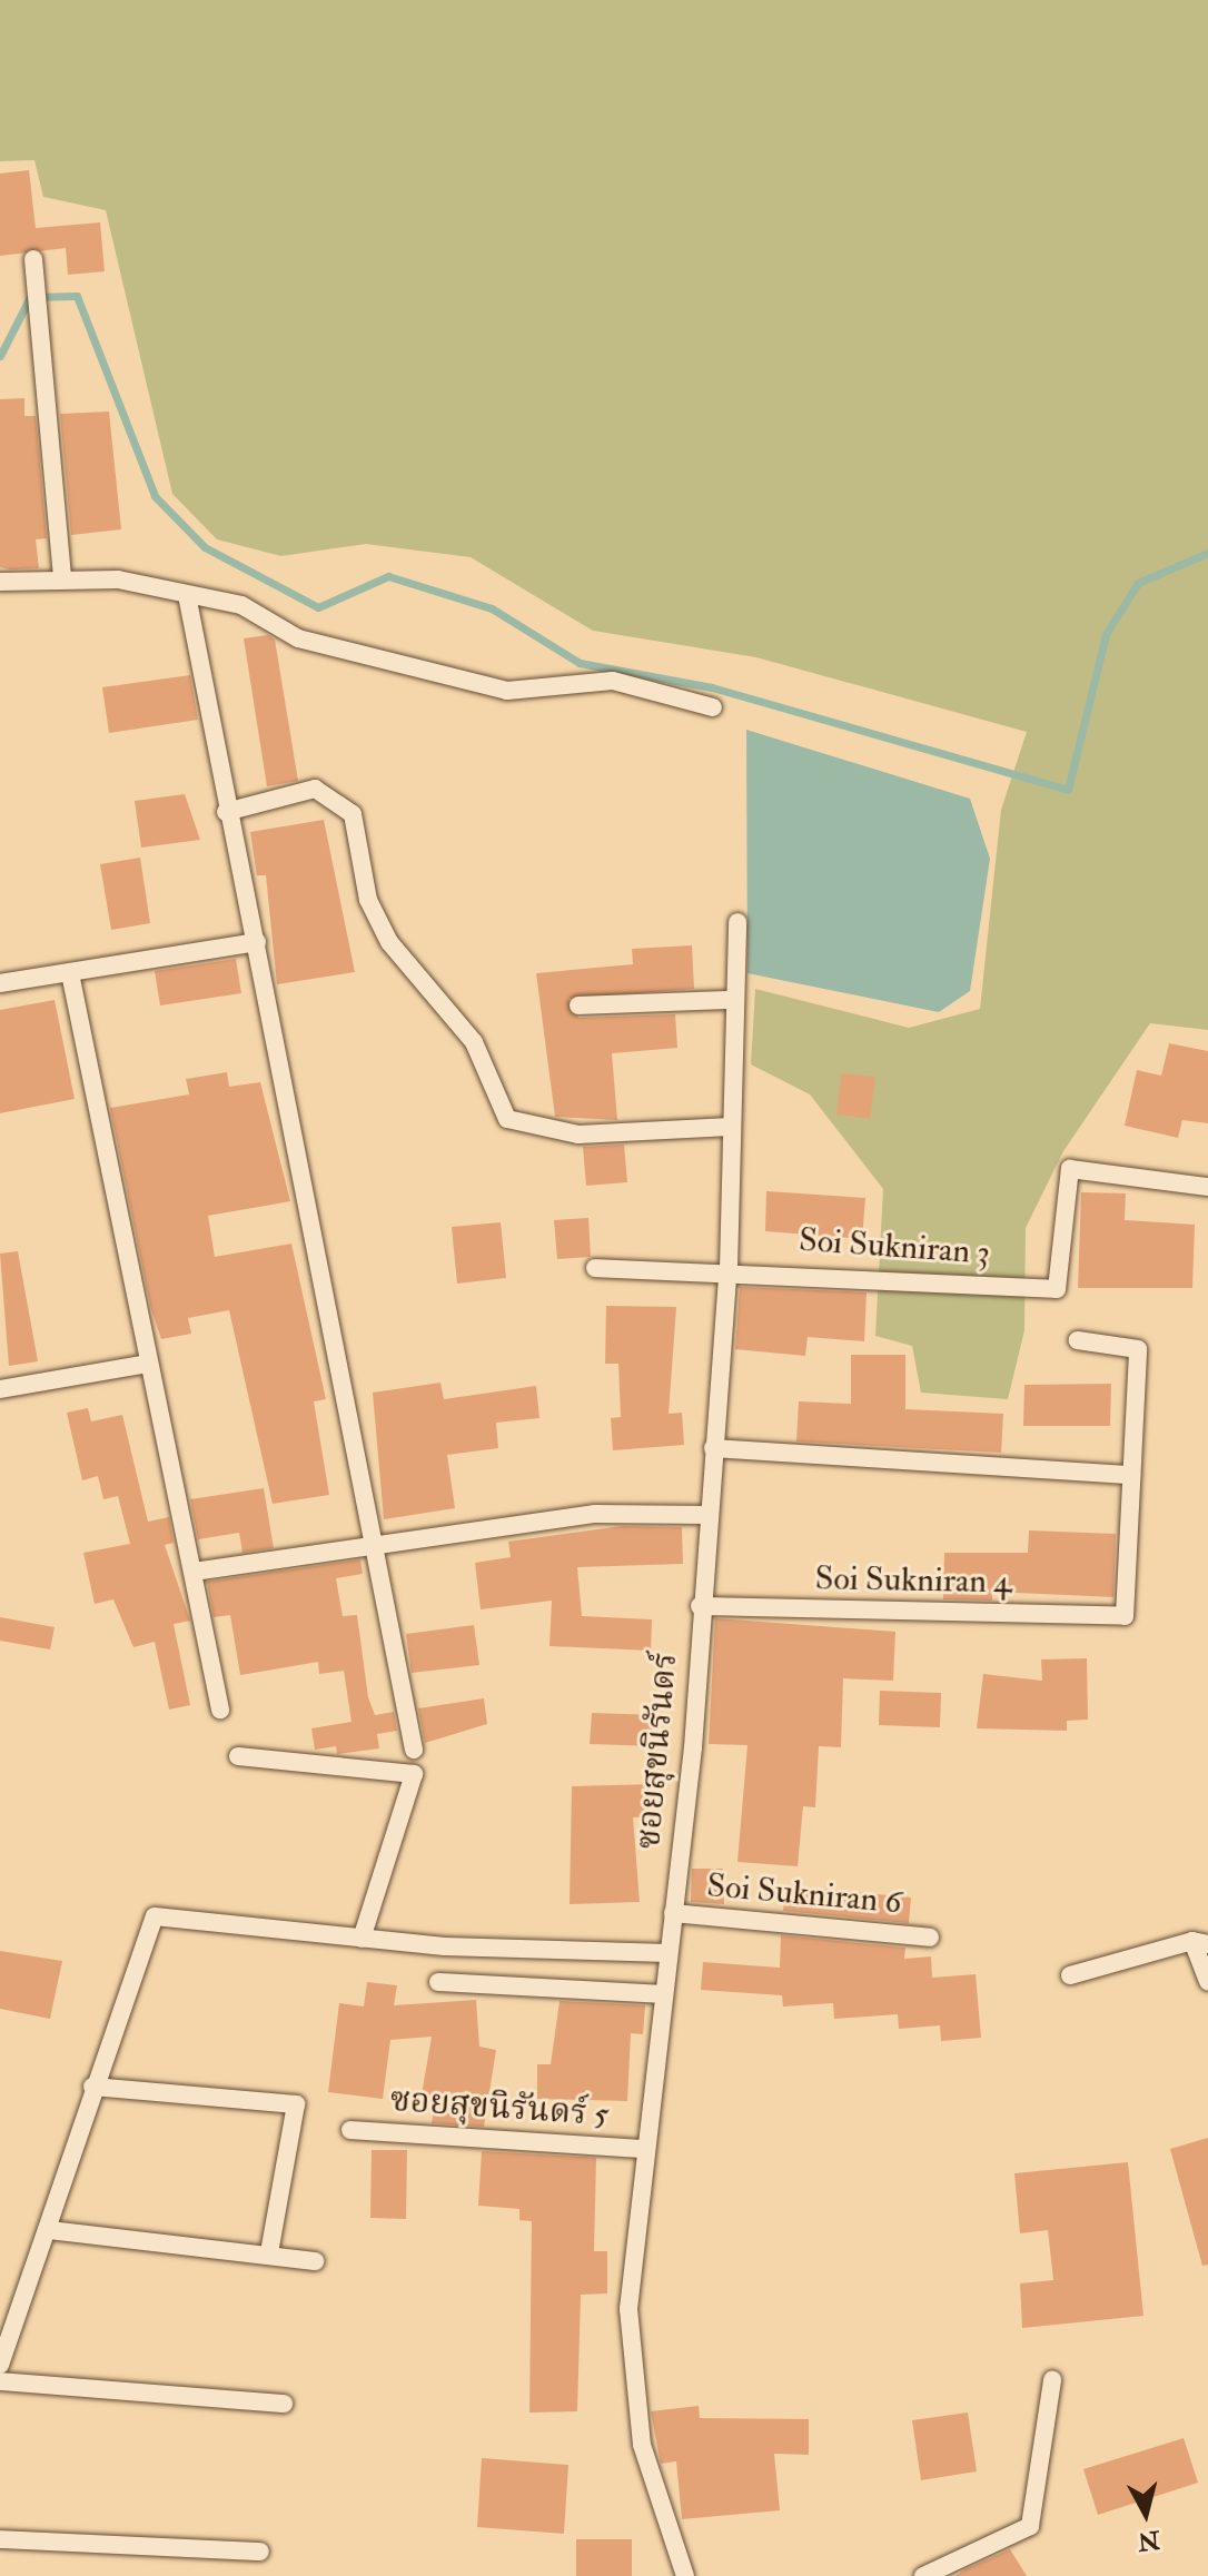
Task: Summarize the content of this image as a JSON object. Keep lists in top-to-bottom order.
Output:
{
  "streets": {
    "street": [
      "Soi Sukniran 3",
      "Soi Sukniran 4",
      "ซอยสุขนิรันดร์",
      "Soi Sukniran 6",
      "ซอยสุขนิรันดร์ 5"
    ]
  },
  "crossings": [
    ["Soi Sukniran 3", "ซอยสุขนิรันดร์"],
    ["Soi Sukniran 4", "ซอยสุขนิรันดร์"],
    ["ซอยสุขนิรันดร์", "Soi Sukniran 6"],
    ["ซอยสุขนิรันดร์", "ซอยสุขนิรันดร์ 5"]
  ],
  "north": "bottom"
}
